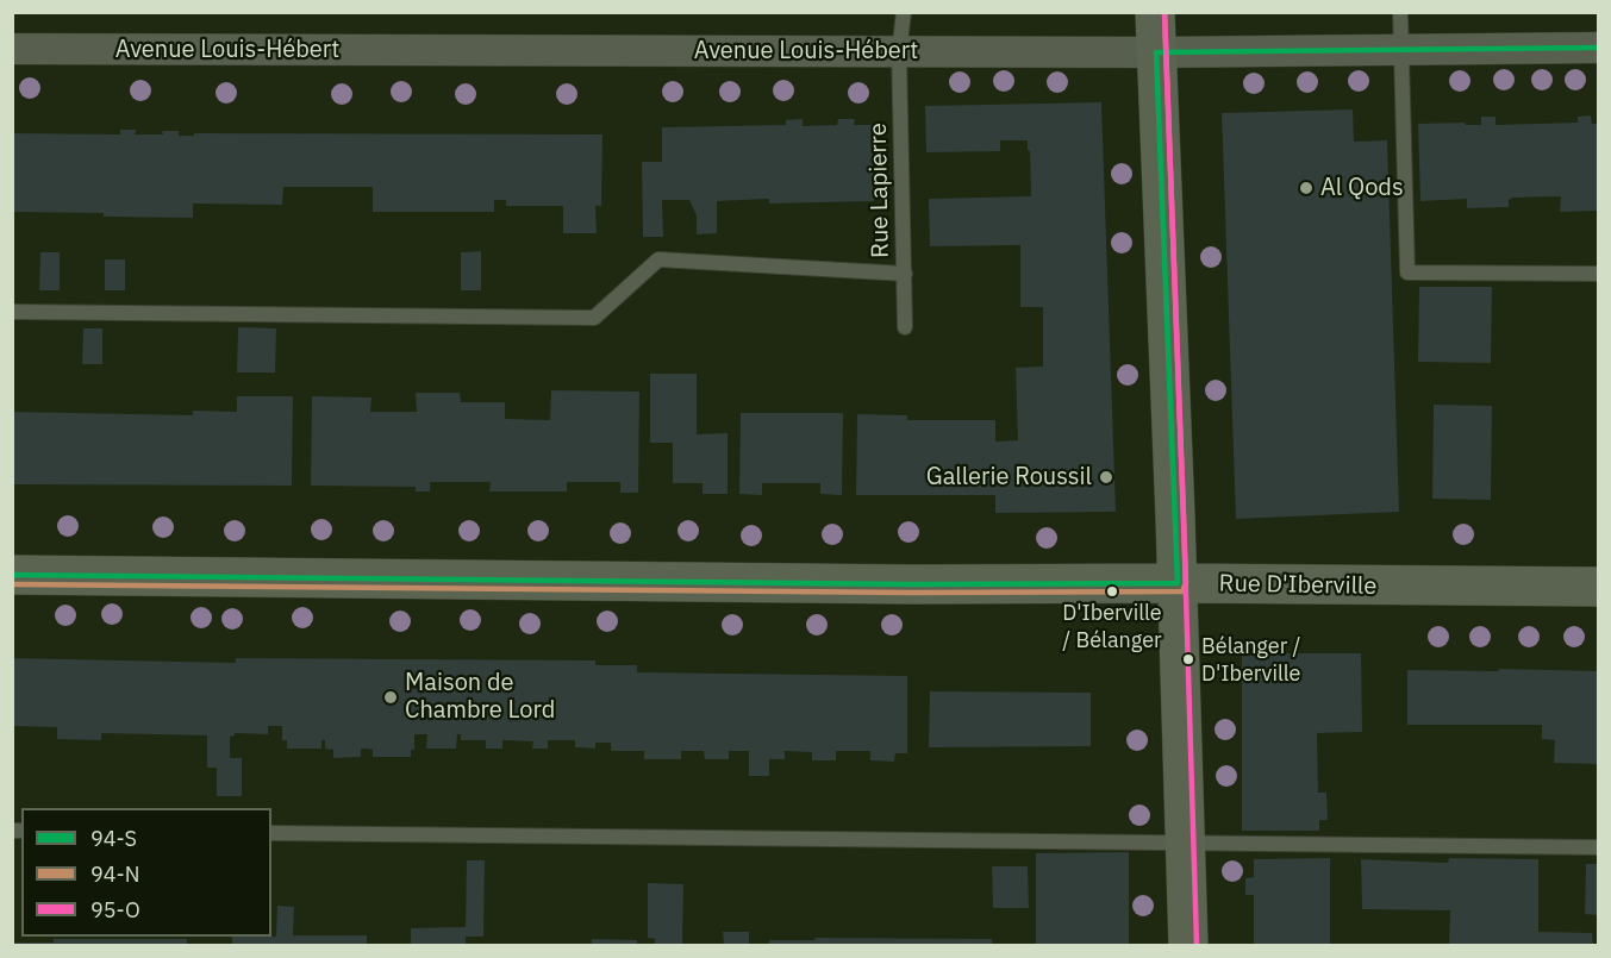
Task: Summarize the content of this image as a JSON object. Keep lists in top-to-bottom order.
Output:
{
  "streets": {
    "main road": ["Rue D'Iberville"],
    "street": ["Avenue Louis-Hébert"],
    "lane": ["Rue Lapierre"]
  },
  "crossings": [
    ["Avenue Louis-Hébert", "Rue Lapierre"]
  ],
  "places": [
    "Al Qods",
    "Gallerie Roussil",
    "D'Iberville / Bélanger",
    "Bélanger / D'Iberville",
    "Maison de Chambre Lord"
  ],
  "lines": ["transit line 94-N", "transit line 95-O", "transit line 94-S"],
  "legend": ["94-S", "94-N", "95-O"]
}
